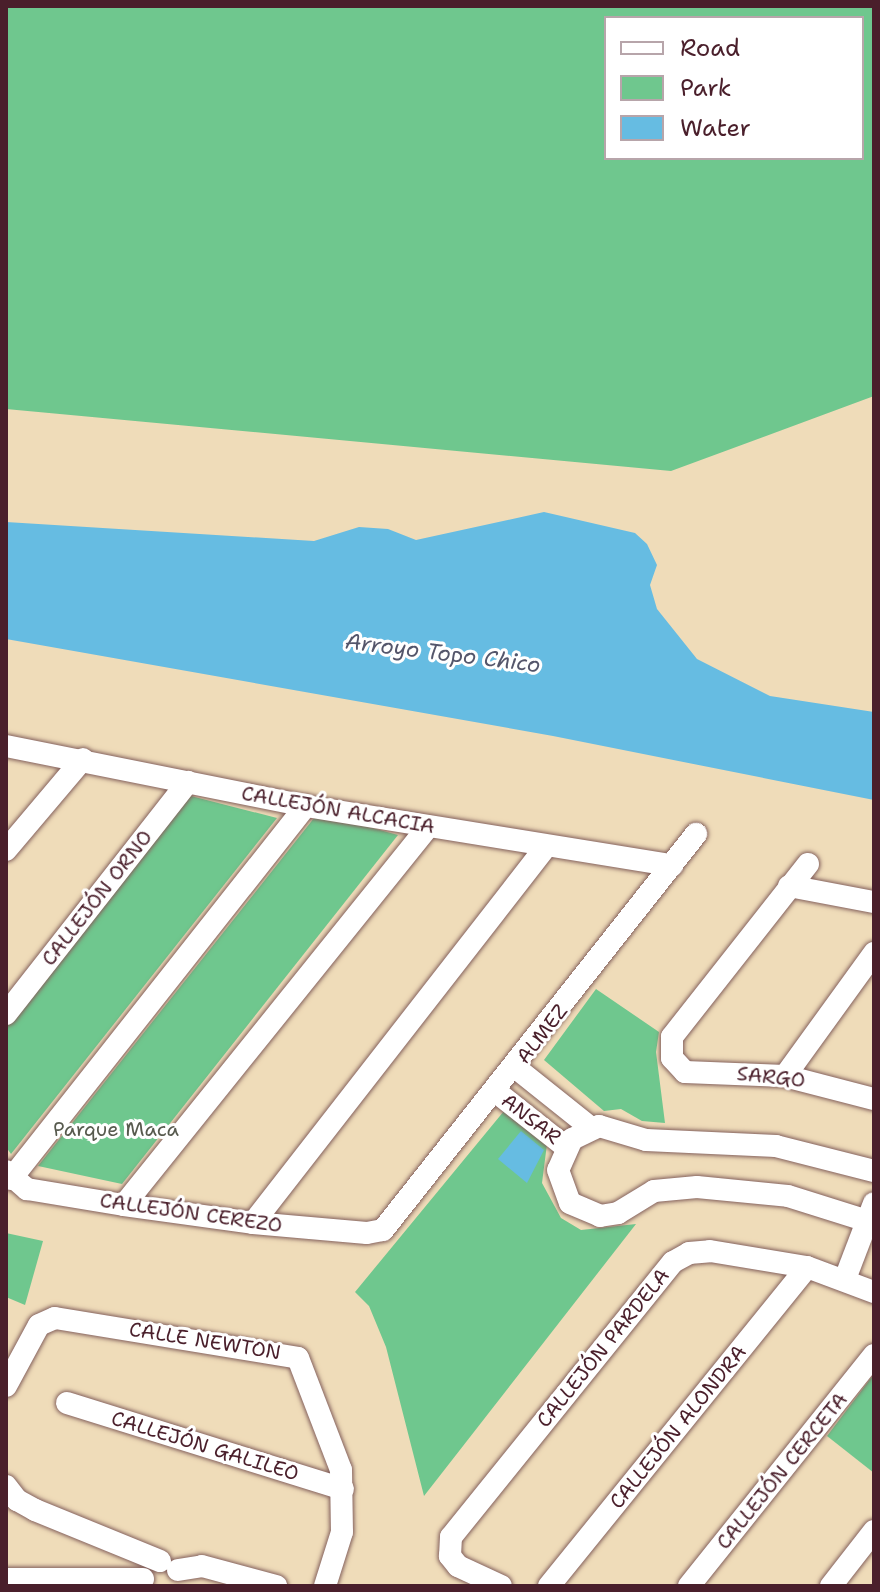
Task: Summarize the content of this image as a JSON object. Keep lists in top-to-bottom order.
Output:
{
  "streets": {
    "street": [
      "CALLEJÓN ALCACIA",
      "CALLEJÓN ORNO",
      "ALMEZ",
      "SARGO",
      "ANSAR",
      "CALLEJÓN CEREZO",
      "CALLE NEWTON",
      "CALLEJÓN PARDELA",
      "CALLEJÓN ALONDRA",
      "CALLEJÓN GALILEO",
      "CALLEJÓN CERCETA"
    ]
  },
  "crossings": [
    ["CALLEJÓN ALCACIA", "CALLEJÓN ORNO"],
    ["CALLEJÓN ALCACIA", "ALMEZ"],
    ["ALMEZ", "ANSAR"],
    ["ALMEZ", "CALLEJÓN CEREZO"],
    ["CALLE NEWTON", "CALLEJÓN GALILEO"],
    ["CALLEJÓN PARDELA", "CALLEJÓN ALONDRA"]
  ],
  "water": ["Arroyo Topo Chico"],
  "parks": ["Parque Maca"],
  "legend": ["Road", "Park", "Water"]
}
